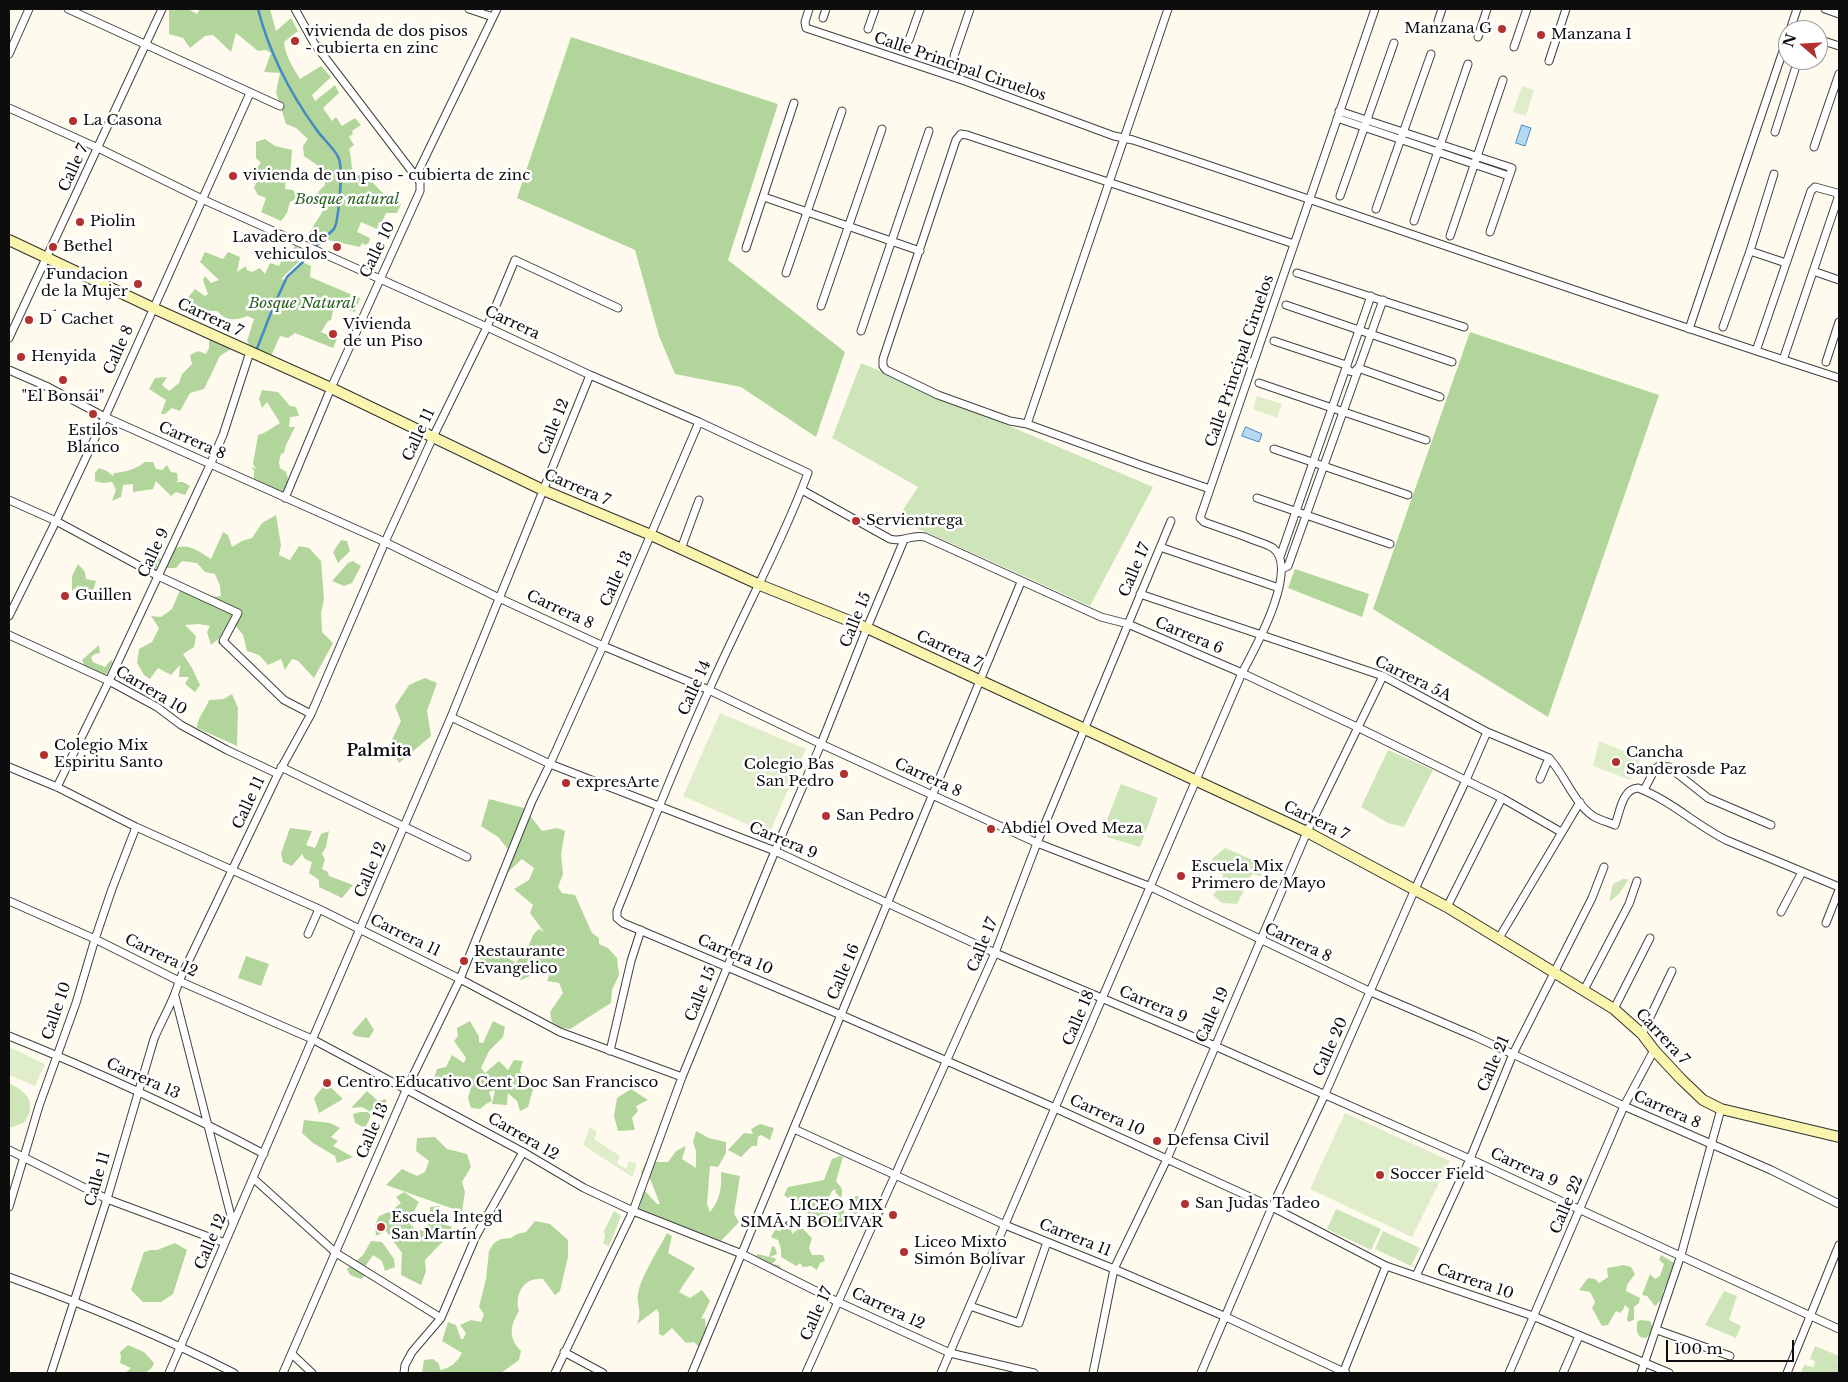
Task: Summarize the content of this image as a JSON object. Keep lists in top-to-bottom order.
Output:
{
  "streets": {
    "street": [
      "Calle Principal Ciruelos",
      "Calle 7",
      "Calle 10",
      "Carrera 7",
      "Carrera",
      "Calle 8",
      "Calle 12",
      "Calle 11",
      "Carrera 8",
      "Calle 9",
      "Calle 17",
      "Calle 13",
      "Calle 15",
      "Carrera 6",
      "Carrera 5A",
      "Calle 14",
      "Carrera 10",
      "Carrera 9",
      "Carrera 11",
      "Carrera 12",
      "Calle 16",
      "Calle 19",
      "Calle 18",
      "Calle 20",
      "Calle 21",
      "Carrera 13",
      "Calle 22"
    ]
  },
  "crossings": [
    ["Calle 7", "Carrera 7"],
    ["Calle 10", "Carrera 7"],
    ["Calle 10", "Carrera"],
    ["Calle 10", "Carrera 8"],
    ["Calle 10", "Carrera 11"],
    ["Calle 10", "Carrera 12"],
    ["Calle 10", "Carrera 13"],
    ["Carrera 7", "Calle 8"],
    ["Carrera 7", "Calle 12"],
    ["Carrera 7", "Calle 11"],
    ["Carrera 7", "Calle 9"],
    ["Carrera 7", "Calle 17"],
    ["Carrera 7", "Calle 13"],
    ["Carrera 7", "Calle 15"],
    ["Carrera 7", "Calle 14"],
    ["Carrera 7", "Calle 16"],
    ["Carrera 7", "Calle 19"],
    ["Carrera 7", "Calle 18"],
    ["Carrera 7", "Calle 20"],
    ["Carrera 7", "Calle 21"],
    ["Carrera 7", "Calle 22"],
    ["Carrera", "Calle 8"],
    ["Carrera", "Calle 12"],
    ["Carrera", "Calle 11"],
    ["Carrera", "Calle 13"],
    ["Carrera", "Calle 14"],
    ["Calle 8", "Carrera 8"],
    ["Calle 12", "Carrera 8"],
    ["Calle 12", "Carrera 10"],
    ["Calle 12", "Carrera 9"],
    ["Calle 12", "Carrera 11"],
    ["Calle 12", "Carrera 12"],
    ["Calle 12", "Carrera 13"],
    ["Calle 11", "Carrera 8"],
    ["Calle 11", "Carrera 10"],
    ["Calle 11", "Carrera 11"],
    ["Calle 11", "Carrera 12"],
    ["Calle 11", "Carrera 13"],
    ["Carrera 8", "Calle 9"],
    ["Carrera 8", "Calle 17"],
    ["Carrera 8", "Calle 13"],
    ["Carrera 8", "Calle 15"],
    ["Carrera 8", "Calle 14"],
    ["Carrera 8", "Calle 16"],
    ["Carrera 8", "Calle 19"],
    ["Carrera 8", "Calle 18"],
    ["Carrera 8", "Calle 20"],
    ["Carrera 8", "Calle 21"],
    ["Carrera 8", "Calle 22"],
    ["Calle 9", "Carrera 10"],
    ["Calle 9", "Carrera 11"],
    ["Calle 17", "Carrera 6"],
    ["Calle 17", "Carrera 5A"],
    ["Calle 17", "Carrera 10"],
    ["Calle 17", "Carrera 9"],
    ["Calle 17", "Carrera 11"],
    ["Calle 17", "Carrera 12"],
    ["Calle 13", "Carrera 9"],
    ["Calle 13", "Carrera 11"],
    ["Calle 13", "Carrera 12"],
    ["Calle 15", "Carrera 6"],
    ["Calle 15", "Carrera 10"],
    ["Calle 15", "Carrera 9"],
    ["Calle 15", "Carrera 11"],
    ["Calle 15", "Carrera 12"],
    ["Carrera 6", "Calle 14"],
    ["Carrera 6", "Calle 16"],
    ["Carrera 6", "Calle 19"],
    ["Carrera 6", "Calle 18"],
    ["Carrera 6", "Calle 20"],
    ["Carrera 5A", "Calle 19"],
    ["Carrera 5A", "Calle 20"],
    ["Calle 14", "Carrera 10"],
    ["Calle 14", "Carrera 9"],
    ["Carrera 10", "Calle 16"],
    ["Carrera 10", "Calle 19"],
    ["Carrera 10", "Calle 18"],
    ["Carrera 10", "Calle 20"],
    ["Carrera 10", "Calle 21"],
    ["Carrera 10", "Calle 22"],
    ["Carrera 9", "Calle 16"],
    ["Carrera 9", "Calle 19"],
    ["Carrera 9", "Calle 18"],
    ["Carrera 9", "Calle 20"],
    ["Carrera 9", "Calle 21"],
    ["Carrera 9", "Calle 22"],
    ["Carrera 11", "Calle 16"],
    ["Carrera 11", "Calle 19"],
    ["Carrera 11", "Calle 18"],
    ["Carrera 11", "Calle 20"],
    ["Carrera 12", "Calle 16"],
    ["Carrera 12", "Calle 18"]
  ],
  "districts": ["Palmita"],
  "parks": ["Bosque natural", "Bosque Natural"],
  "places": [
    "Manzana G",
    "Manzana I",
    "vivienda de dos pisos - cubierta en zinc",
    "La Casona",
    "vivienda de un piso - cubierta de zinc",
    "Piolin",
    "Bethel",
    "Lavadero de vehiculos",
    "Fundacion de la Mujer",
    "D´ Cachet",
    "Vivienda de un Piso",
    "Henyida",
    "\"El Bonsái\"",
    "Estilos Blanco",
    "Servientrega",
    "Guillen",
    "Colegio Mix Espiritu Santo",
    "Cancha Sanderosde Paz",
    "Colegio Bas San Pedro",
    "expresArte",
    "San Pedro",
    "Abdiel Oved Meza",
    "Escuela Mix Primero de Mayo",
    "Restaurante Evangelico",
    "Centro Educativo Cent Doc San Francisco",
    "Defensa Civil",
    "Soccer Field",
    "San Judas Tadeo",
    "LICEO MIX SIMÃ‹N BOLIVAR",
    "Escuela Integd San Martín",
    "Liceo Mixto Simón Bolívar"
  ],
  "scale_bar": "100 m",
  "north": "left"
}
